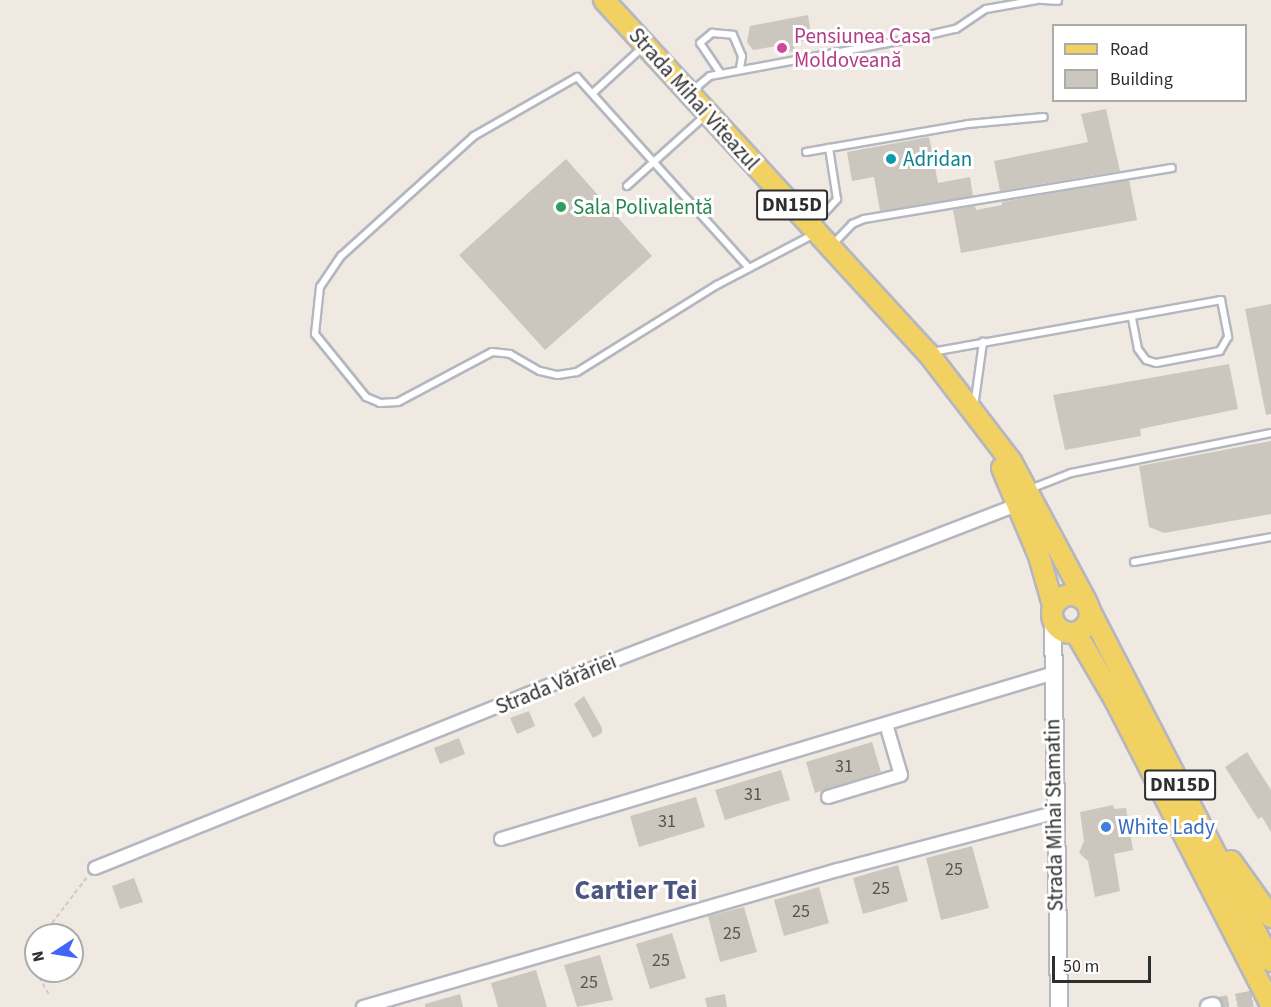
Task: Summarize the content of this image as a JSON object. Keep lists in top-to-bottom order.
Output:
{
  "streets": {
    "main road": ["Strada Mihai Viteazul", "DN15D"],
    "street": ["Strada Vărăriei", "Strada Mihai Stamatin"]
  },
  "crossings": [
    ["Strada Mihai Viteazul", "DN15D"],
    ["Strada Mihai Viteazul", "Strada Vărăriei"],
    ["Strada Mihai Viteazul", "Strada Mihai Stamatin"],
    ["DN15D", "Strada Mihai Stamatin"]
  ],
  "districts": ["Cartier Tei"],
  "places": [
    "Pensiunea Casa Moldoveană",
    "Adridan",
    "Sala Polivalentă",
    "White Lady"
  ],
  "house_numbers": [
    "31",
    "31",
    "31",
    "25",
    "25",
    "25",
    "25",
    "25",
    "25"
  ],
  "legend": ["Road", "Building"],
  "scale_bar": "50 m",
  "north": "left"
}
